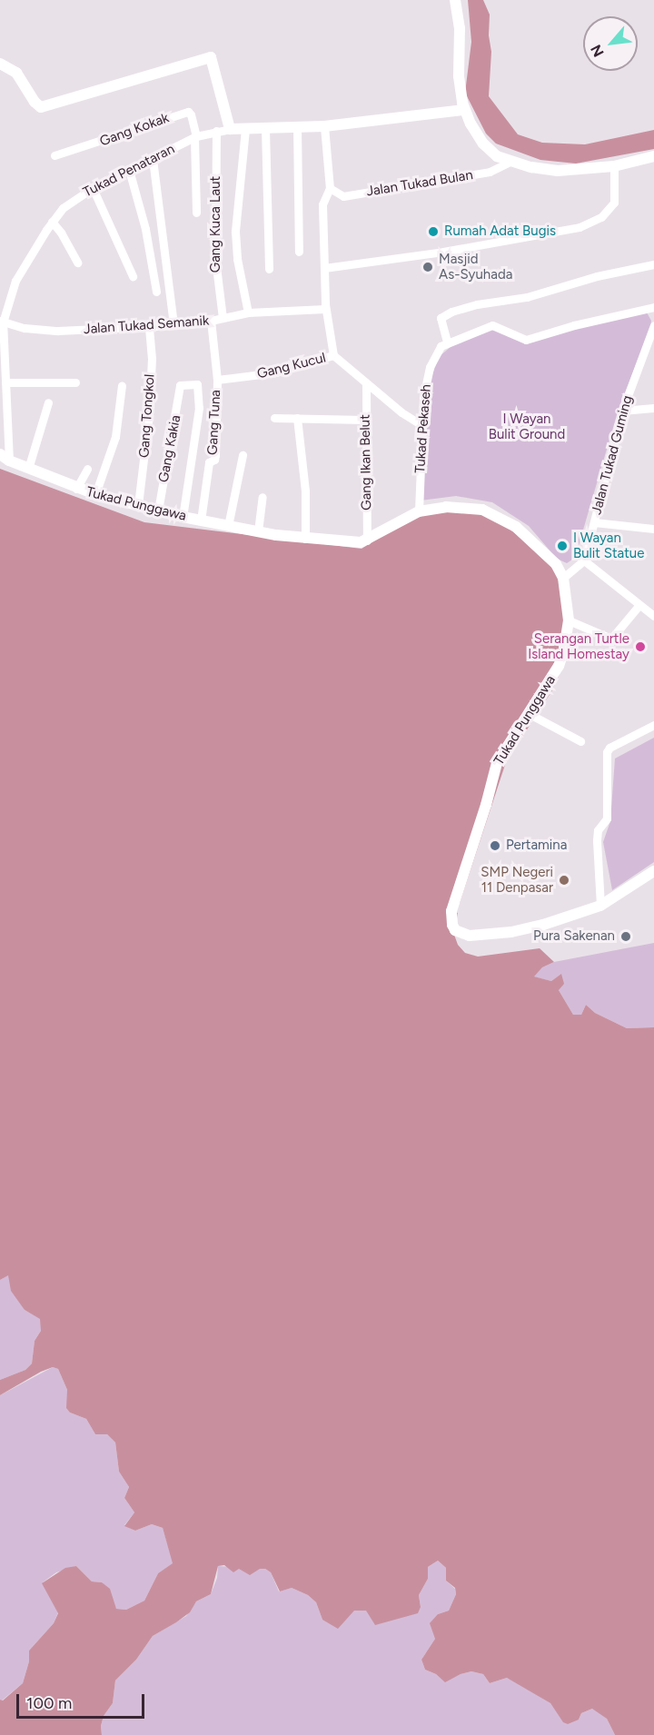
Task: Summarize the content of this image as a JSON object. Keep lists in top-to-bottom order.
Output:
{
  "streets": {
    "street": [
      "Gang Kokak",
      "Tukad Penataran",
      "Jalan Tukad Bulan",
      "Gang Kuca Laut",
      "Jalan Tukad Semanik",
      "Gang Kucul",
      "Gang Tongkol",
      "Gang Tuna",
      "Tukad Pekaseh",
      "Gang Kakia",
      "Jalan Tukad Guming",
      "Gang Ikan Belut",
      "Tukad Punggawa"
    ]
  },
  "crossings": [
    ["Gang Kokak", "Tukad Penataran"],
    ["Tukad Penataran", "Gang Kuca Laut"],
    ["Tukad Penataran", "Jalan Tukad Semanik"],
    ["Tukad Penataran", "Tukad Punggawa"],
    ["Gang Kuca Laut", "Jalan Tukad Semanik"],
    ["Jalan Tukad Semanik", "Gang Tongkol"],
    ["Jalan Tukad Semanik", "Gang Tuna"],
    ["Gang Kucul", "Gang Tuna"],
    ["Gang Tongkol", "Tukad Punggawa"],
    ["Gang Tuna", "Tukad Punggawa"],
    ["Tukad Pekaseh", "Tukad Punggawa"],
    ["Gang Kakia", "Tukad Punggawa"],
    ["Gang Ikan Belut", "Tukad Punggawa"]
  ],
  "parks": ["I Wayan Bulit Ground"],
  "places": [
    "Rumah Adat Bugis",
    "Masjid As-Syuhada",
    "I Wayan Bulit Statue",
    "Serangan Turtle Island Homestay",
    "Pertamina",
    "SMP Negeri 11 Denpasar",
    "Pura Sakenan"
  ],
  "scale_bar": "100 m",
  "north": "bottom left"
}
